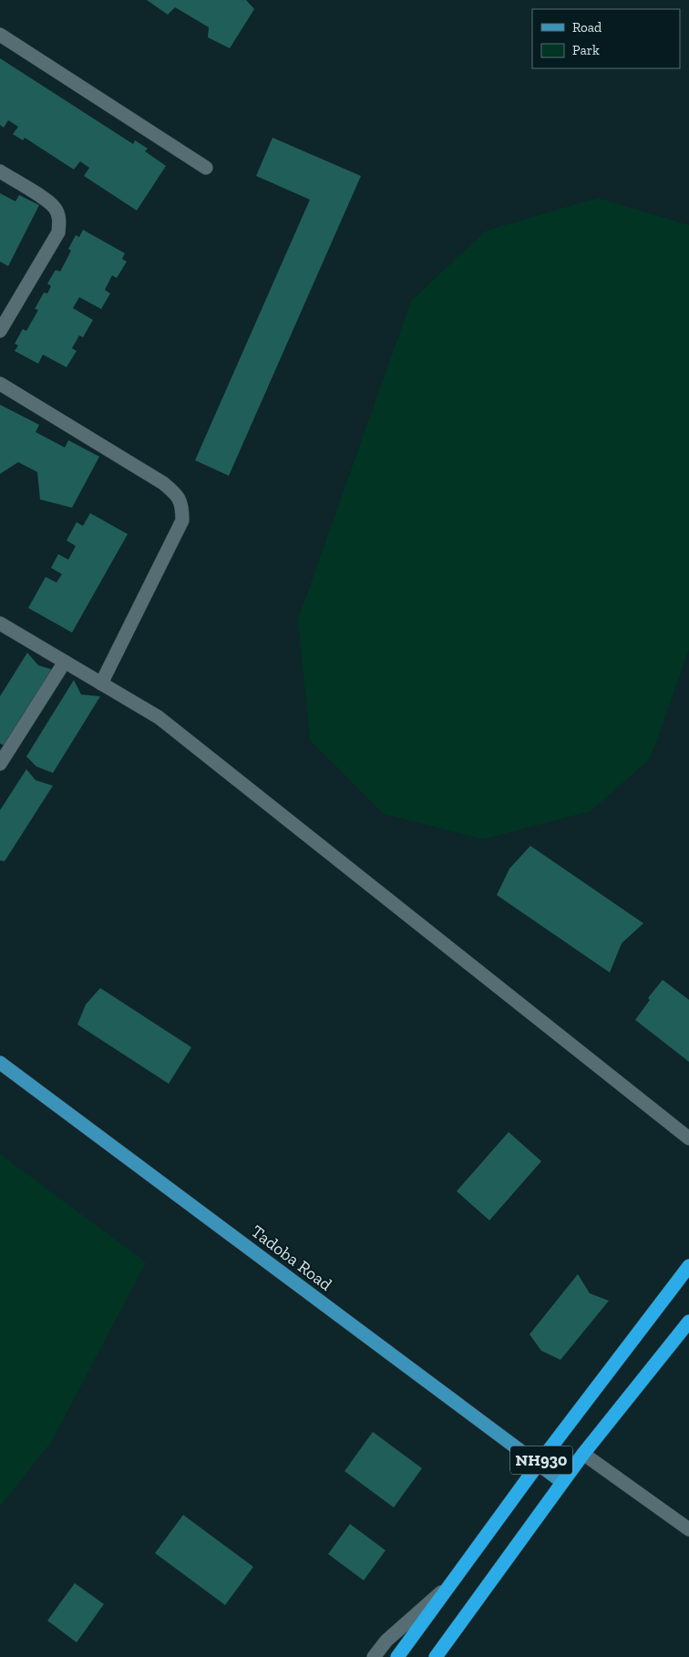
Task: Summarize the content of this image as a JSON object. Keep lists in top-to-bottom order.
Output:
{
  "streets": {
    "highway": ["NH930"],
    "main road": ["Tadoba Road"]
  },
  "crossings": [
    ["Tadoba Road", "NH930"]
  ],
  "legend": ["Road", "Park"]
}
